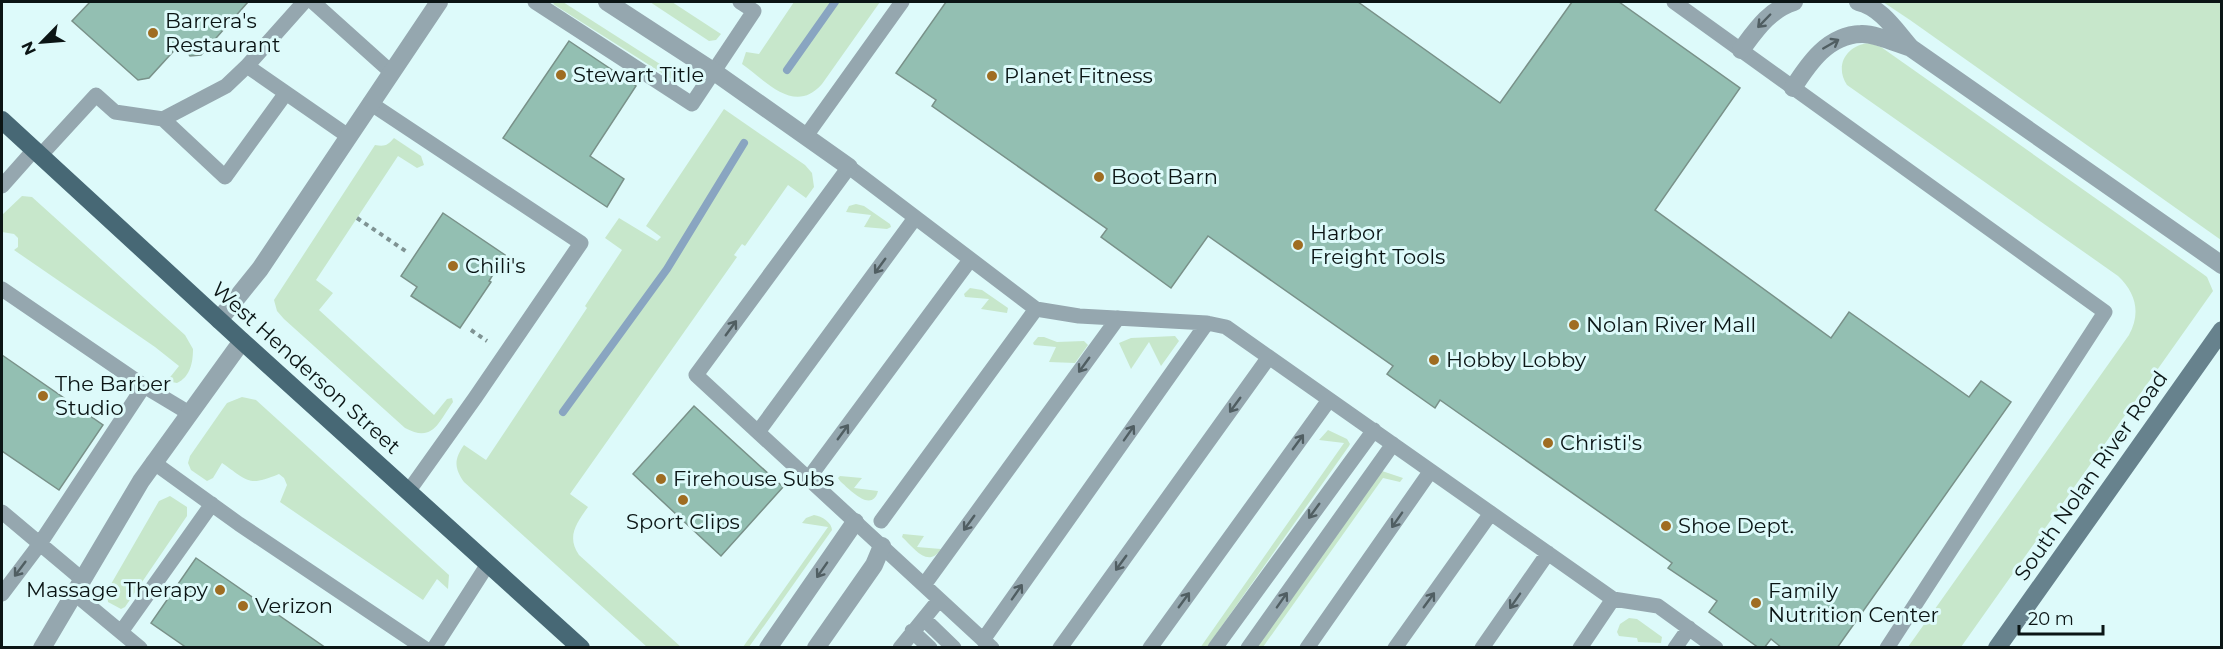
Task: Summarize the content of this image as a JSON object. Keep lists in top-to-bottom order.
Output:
{
  "streets": {
    "main road": ["West Henderson Street", "South Nolan River Road"]
  },
  "places": [
    "Barrera's Restaurant",
    "Stewart Title",
    "Planet Fitness",
    "Boot Barn",
    "Harbor Freight Tools",
    "Chili's",
    "Nolan River Mall",
    "Hobby Lobby",
    "The Barber Studio",
    "Christi's",
    "Firehouse Subs",
    "Sport Clips",
    "Shoe Dept.",
    "Massage Therapy",
    "Family Nutrition Center",
    "Verizon"
  ],
  "scale_bar": "20 m",
  "north": "bottom left"
}
